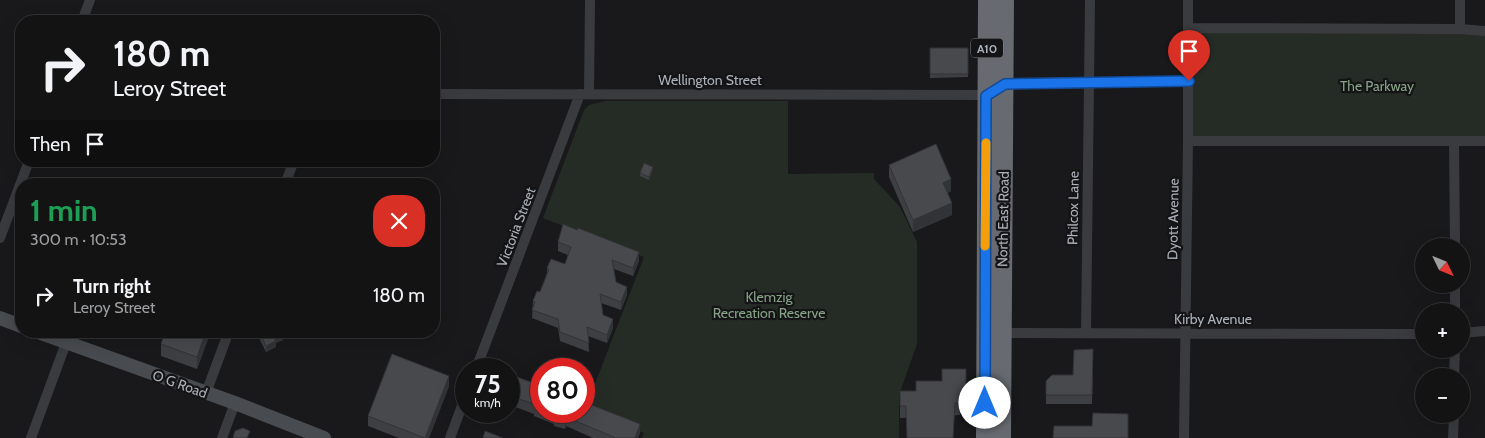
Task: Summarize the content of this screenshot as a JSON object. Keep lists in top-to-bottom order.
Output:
{
  "streets": {
    "highway": ["A10", "North East Road"],
    "main road": ["O G Road"],
    "street": [
      "Wellington Street",
      "Philcox Lane",
      "Dyott Avenue",
      "Victoria Street",
      "Kirby Avenue"
    ]
  },
  "crossings": [
    ["Wellington Street", "North East Road"],
    ["Wellington Street", "Victoria Street"],
    ["Philcox Lane", "Kirby Avenue"],
    ["North East Road", "Kirby Avenue"],
    ["Dyott Avenue", "Kirby Avenue"]
  ],
  "parks": ["The Parkway", "Klemzig Recreation Reserve"],
  "north": "bottom right",
  "page": {
    "turn": ["180 m", "Leroy Street"],
    "then": "Then",
    "heading": ["1 min", "300 m · 10:53"],
    "map_buttons": ["+", "−"],
    "list": [
      {
        "name": "Turn right",
        "note": "Leroy Street",
        "value": "180 m"
      }
    ],
    "speed": "75 km/h",
    "limit": "80"
  }
}
